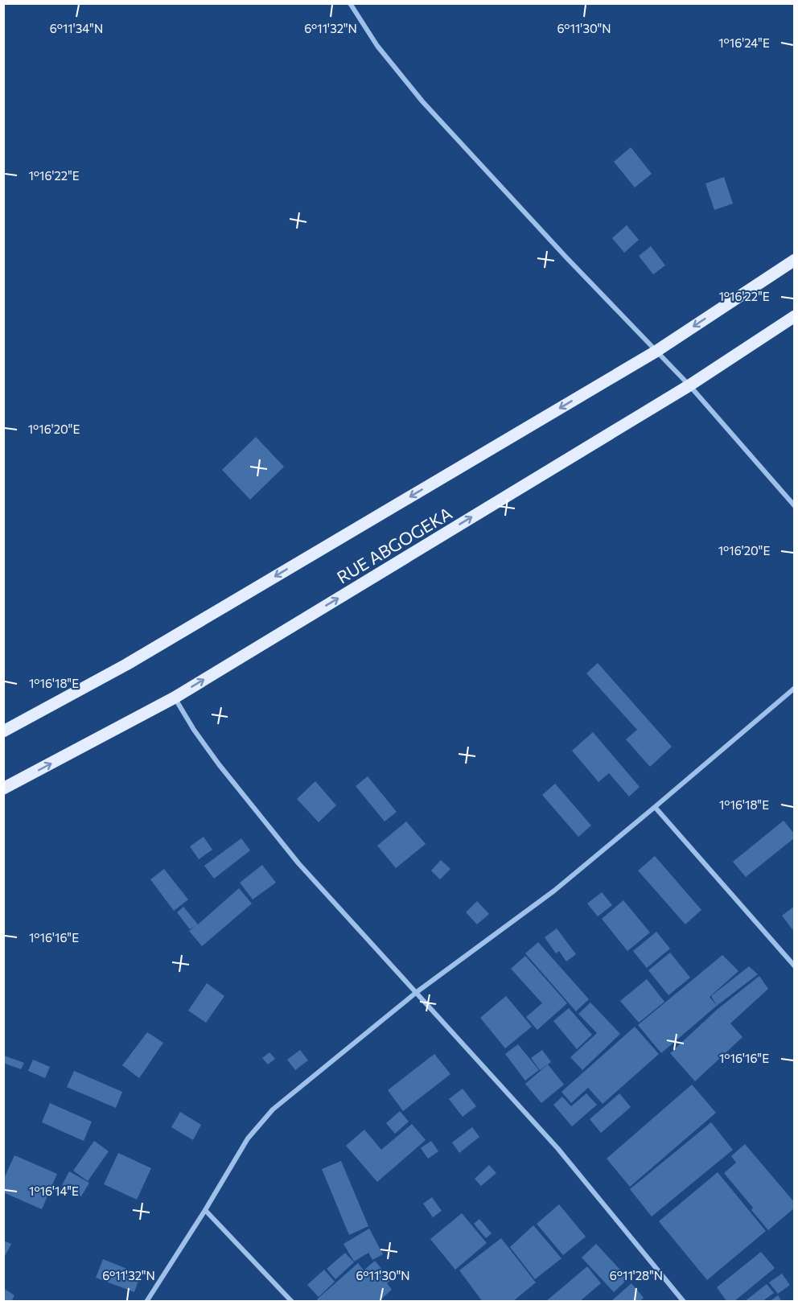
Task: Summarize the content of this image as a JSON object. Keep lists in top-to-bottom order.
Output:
{
  "streets": {
    "main road": ["RUE ABGOGEKA"]
  },
  "coordinates": [
    "6°11'34\"N",
    "6°11'32\"N",
    "6°11'30\"N",
    "1°16'24\"E",
    "1°16'22\"E",
    "1°16'20\"E",
    "1°16'18\"E",
    "1°16'16\"E",
    "1°16'14\"E",
    "6°11'28\"N"
  ]
}
